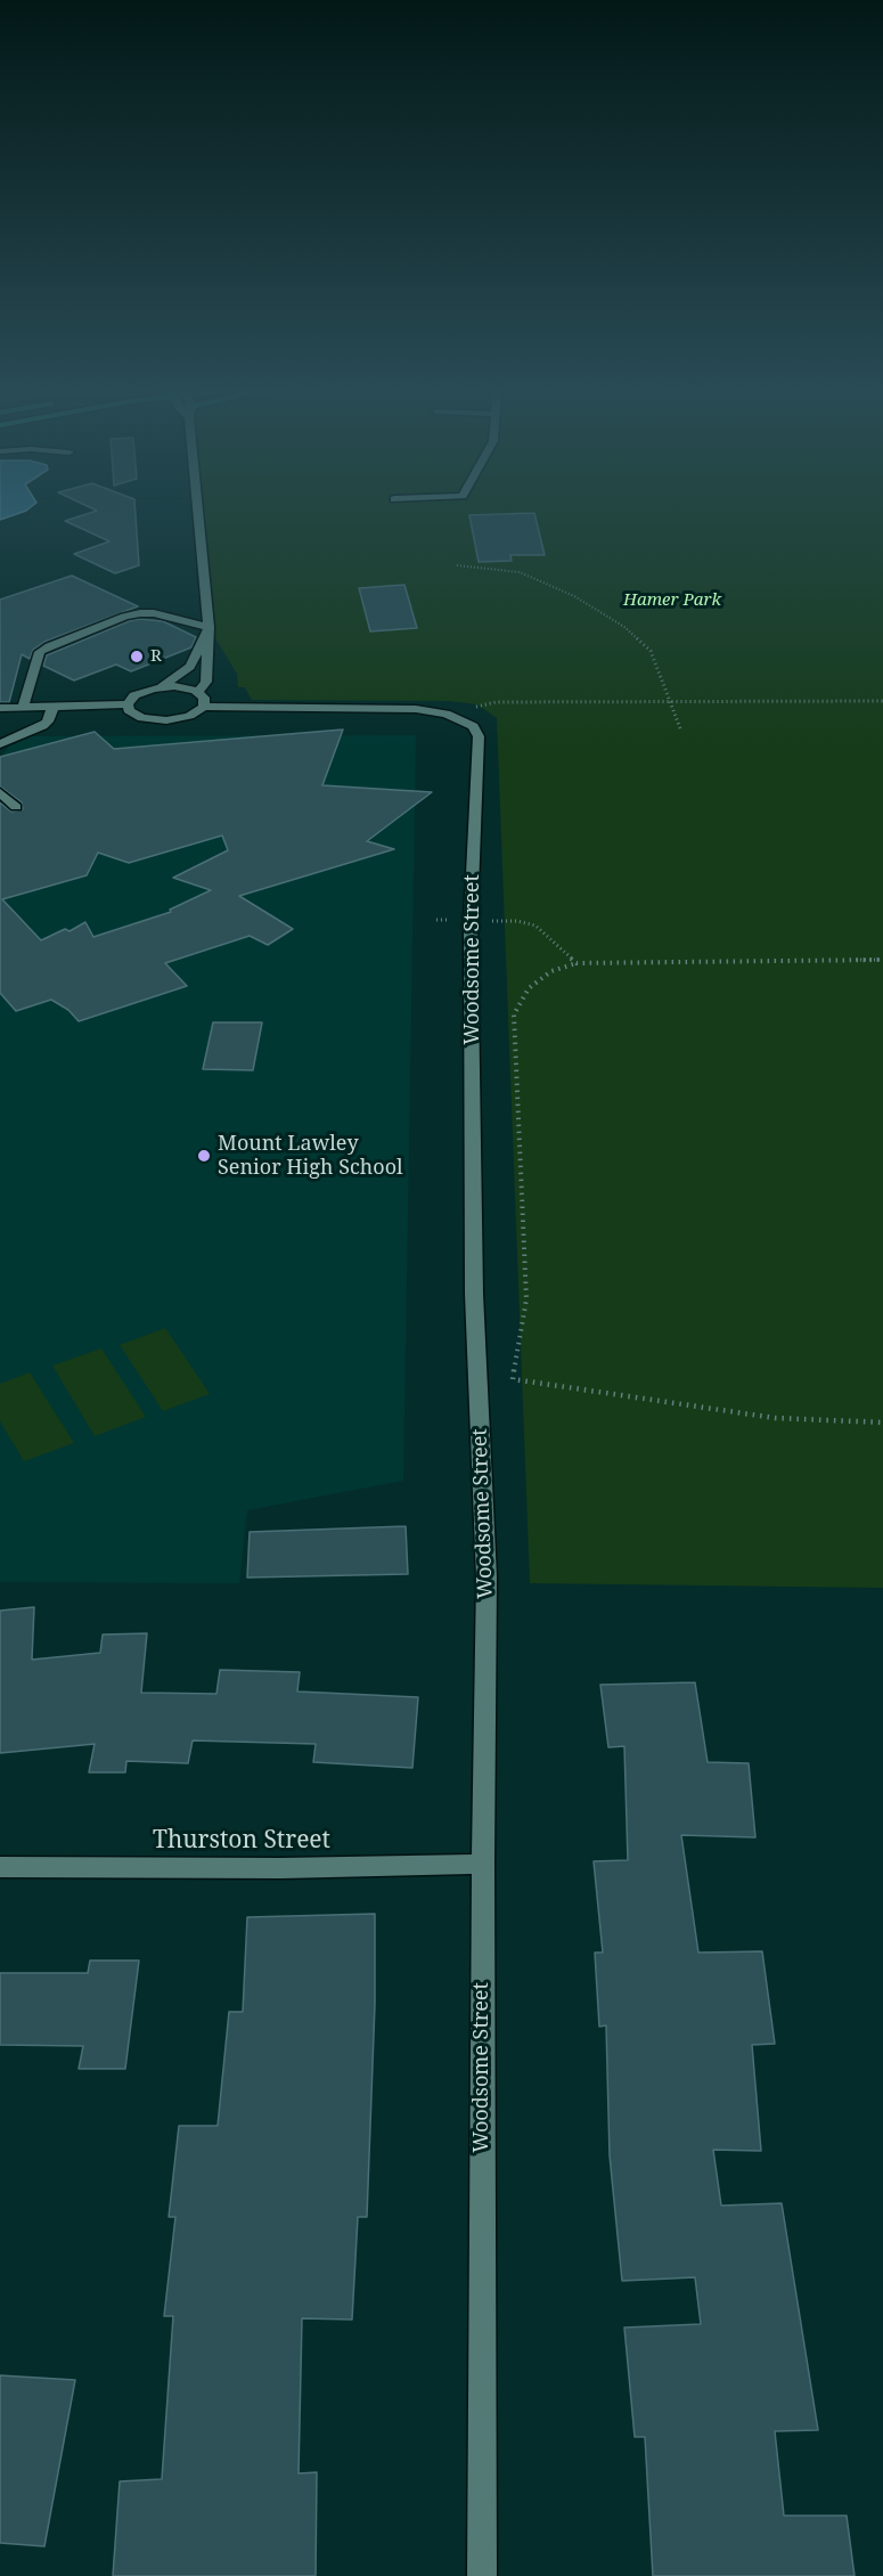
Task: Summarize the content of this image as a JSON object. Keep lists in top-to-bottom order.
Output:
{
  "streets": {
    "street": ["Woodsome Street", "Thurston Street"]
  },
  "crossings": [
    ["Woodsome Street", "Thurston Street"]
  ],
  "parks": ["Hamer Park"],
  "places": ["R", "Mount Lawley Senior High School"]
}
